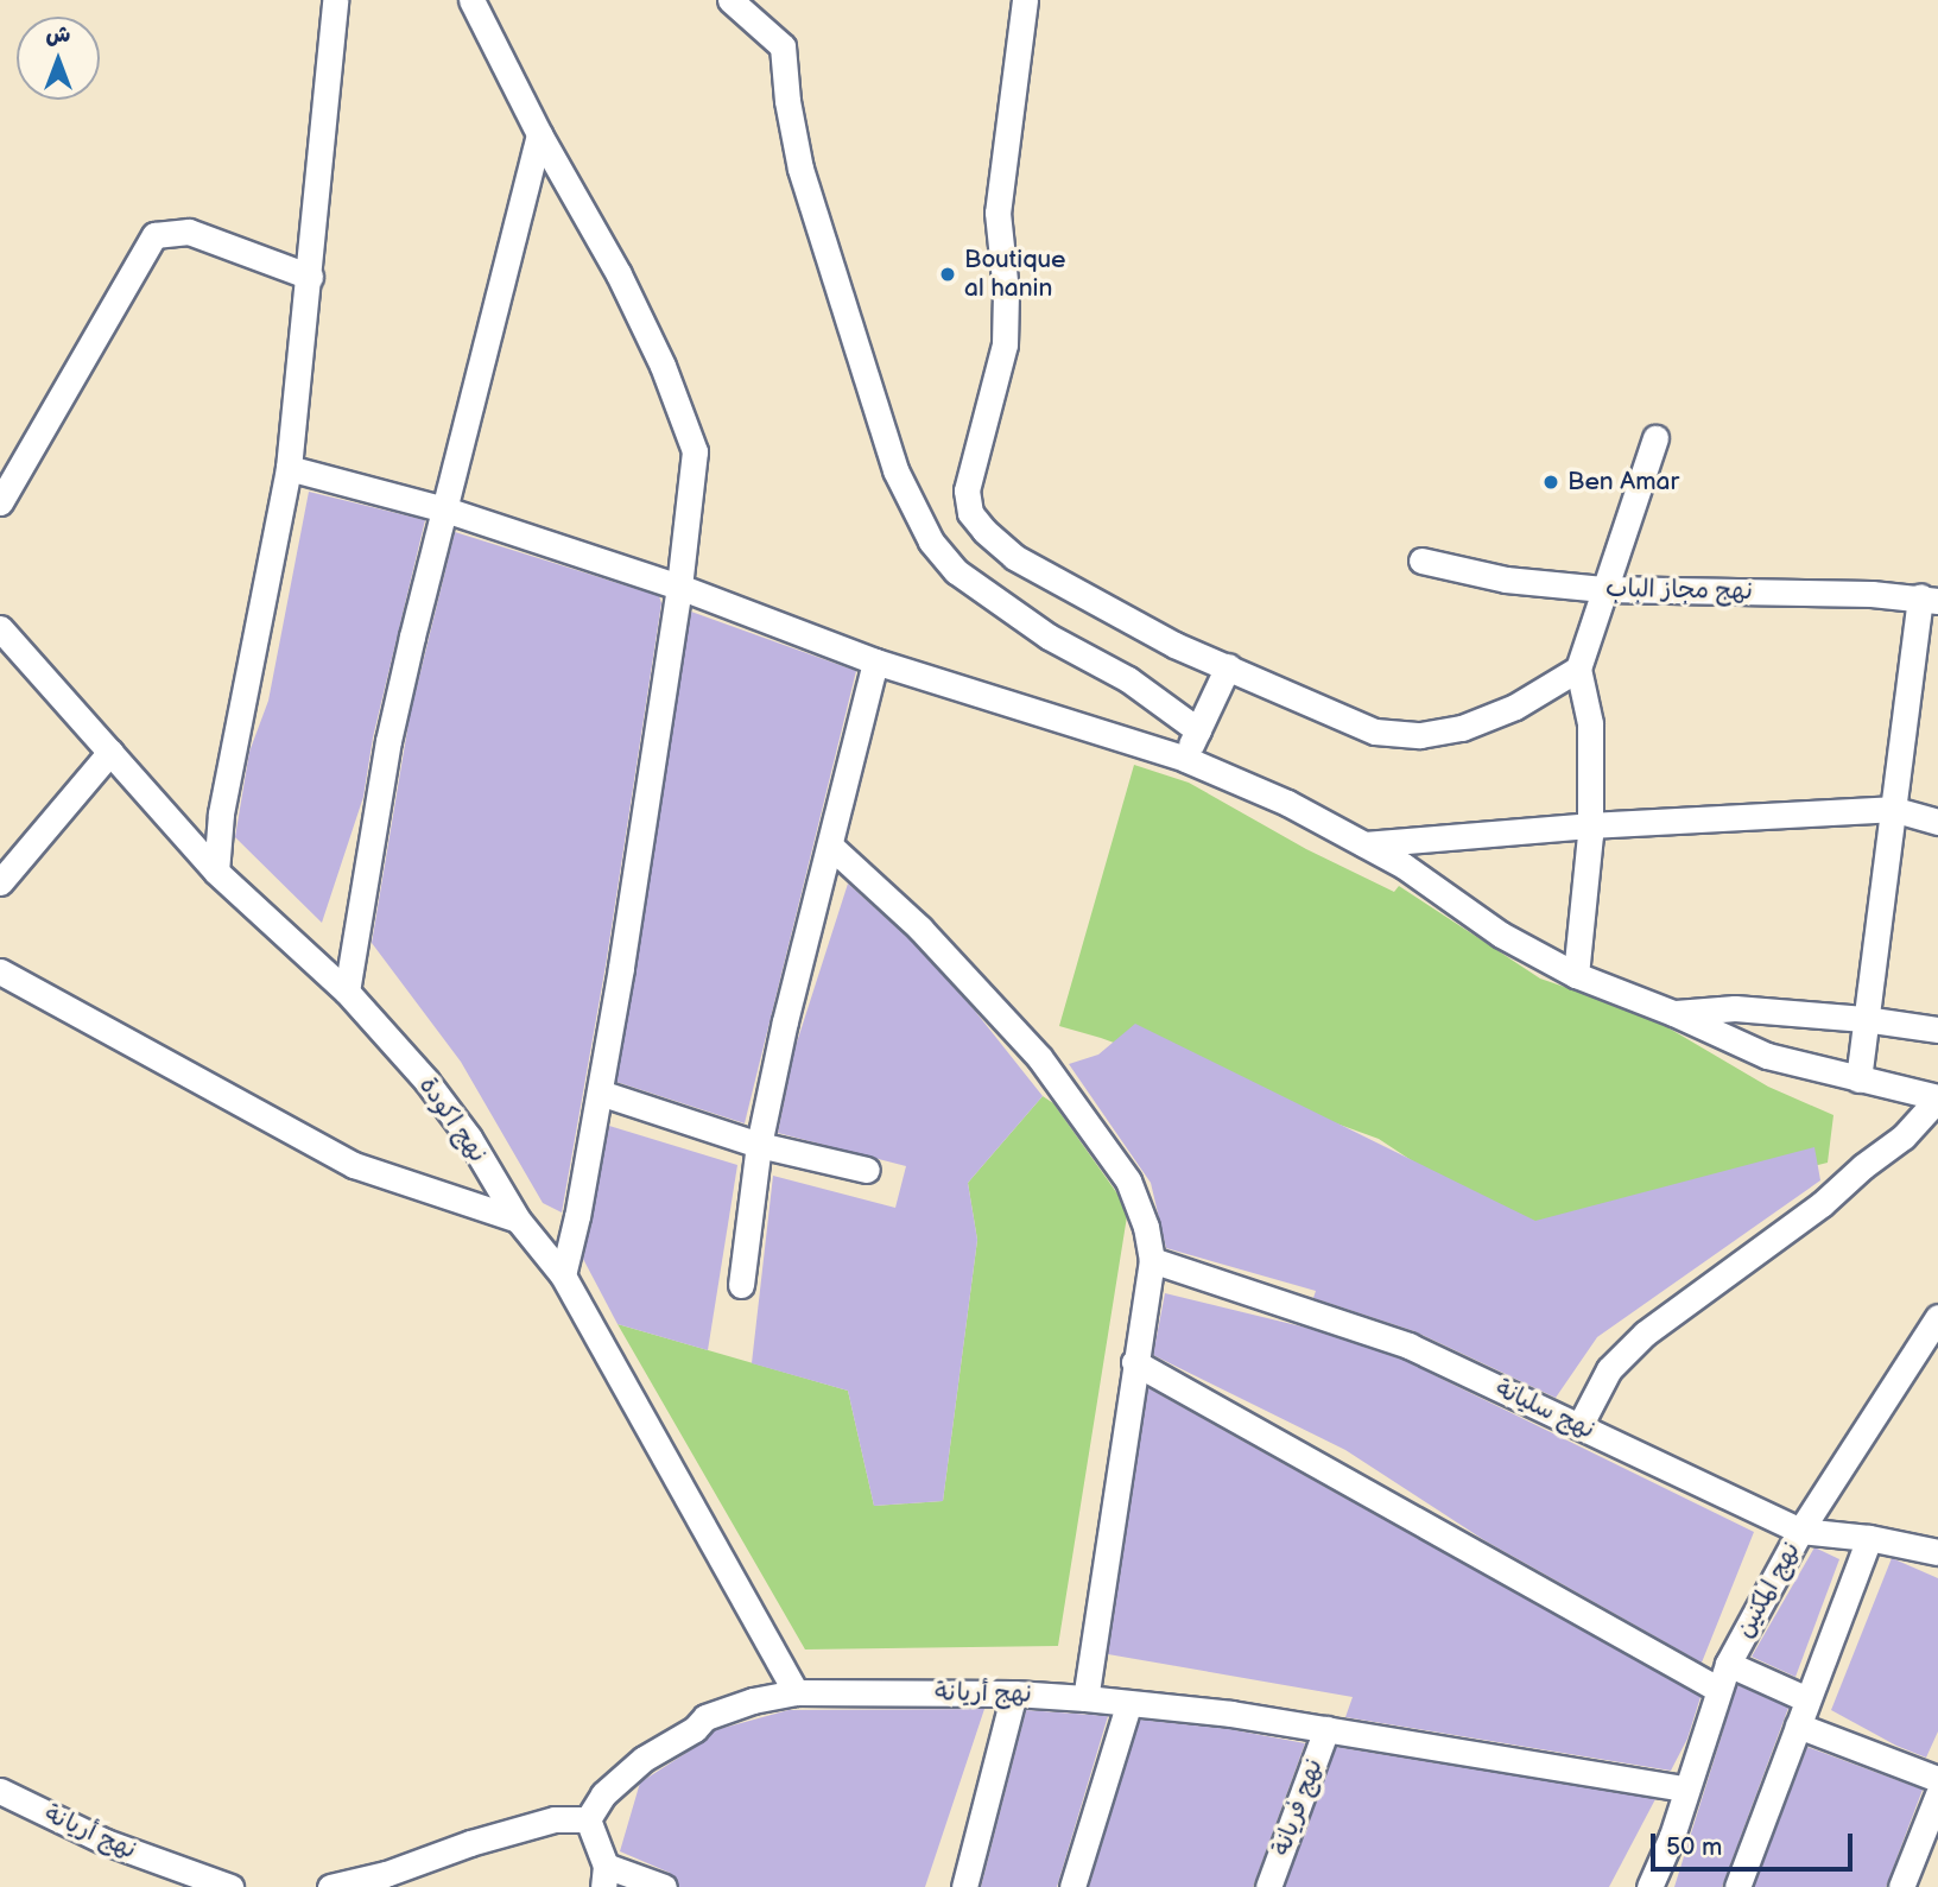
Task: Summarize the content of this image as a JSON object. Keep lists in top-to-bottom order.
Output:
{
  "streets": {
    "street": [
      "نهج مجاز الباب",
      "نهج اكودة",
      "نهج سليانة",
      "نهج المكنين",
      "نهج أريانة",
      "نهج فريانة"
    ]
  },
  "crossings": [
    ["نهج اكودة", "نهج أريانة"],
    ["نهج سليانة", "نهج المكنين"],
    ["نهج المكنين", "نهج أريانة"],
    ["نهج أريانة", "نهج فريانة"]
  ],
  "places": ["Boutique al hanin", "Ben Amar"],
  "scale_bar": "50 m",
  "north": "top"
}
